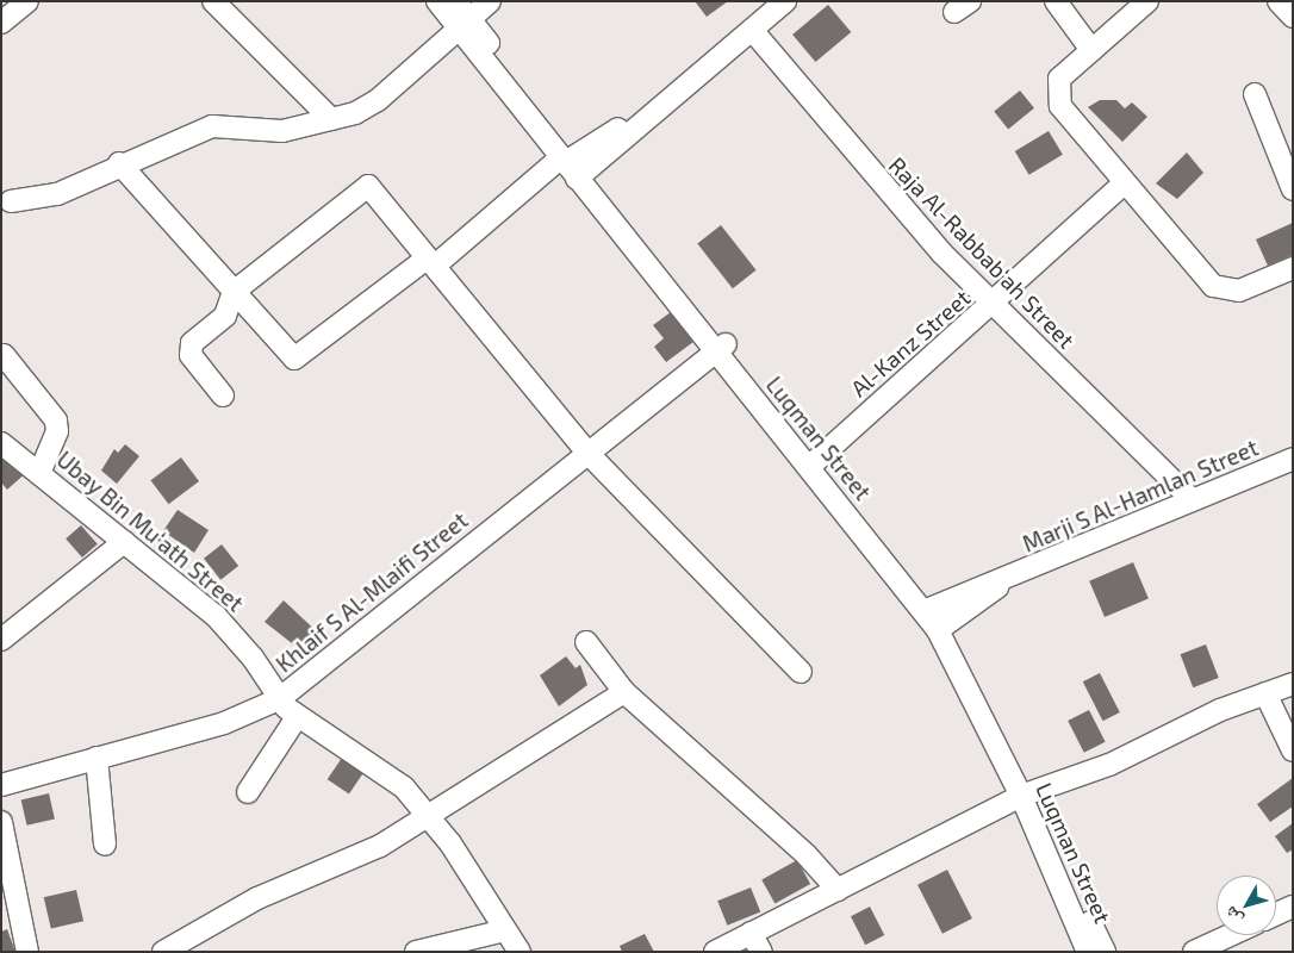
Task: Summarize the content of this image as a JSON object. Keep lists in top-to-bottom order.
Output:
{
  "streets": {
    "street": [
      "Raja Al-Rabbab‘ah Street",
      "Al-Kanz Street",
      "Luqman Street",
      "Marji S Al-Hamlan Street",
      "Ubay Bin Mu‘ath Street",
      "Khlaif S Al-Mlaifi Street"
    ]
  },
  "crossings": [
    ["Raja Al-Rabbab‘ah Street", "Al-Kanz Street"],
    ["Raja Al-Rabbab‘ah Street", "Marji S Al-Hamlan Street"],
    ["Al-Kanz Street", "Luqman Street"],
    ["Luqman Street", "Marji S Al-Hamlan Street"],
    ["Luqman Street", "Khlaif S Al-Mlaifi Street"],
    ["Ubay Bin Mu‘ath Street", "Khlaif S Al-Mlaifi Street"]
  ],
  "north": "bottom left"
}
